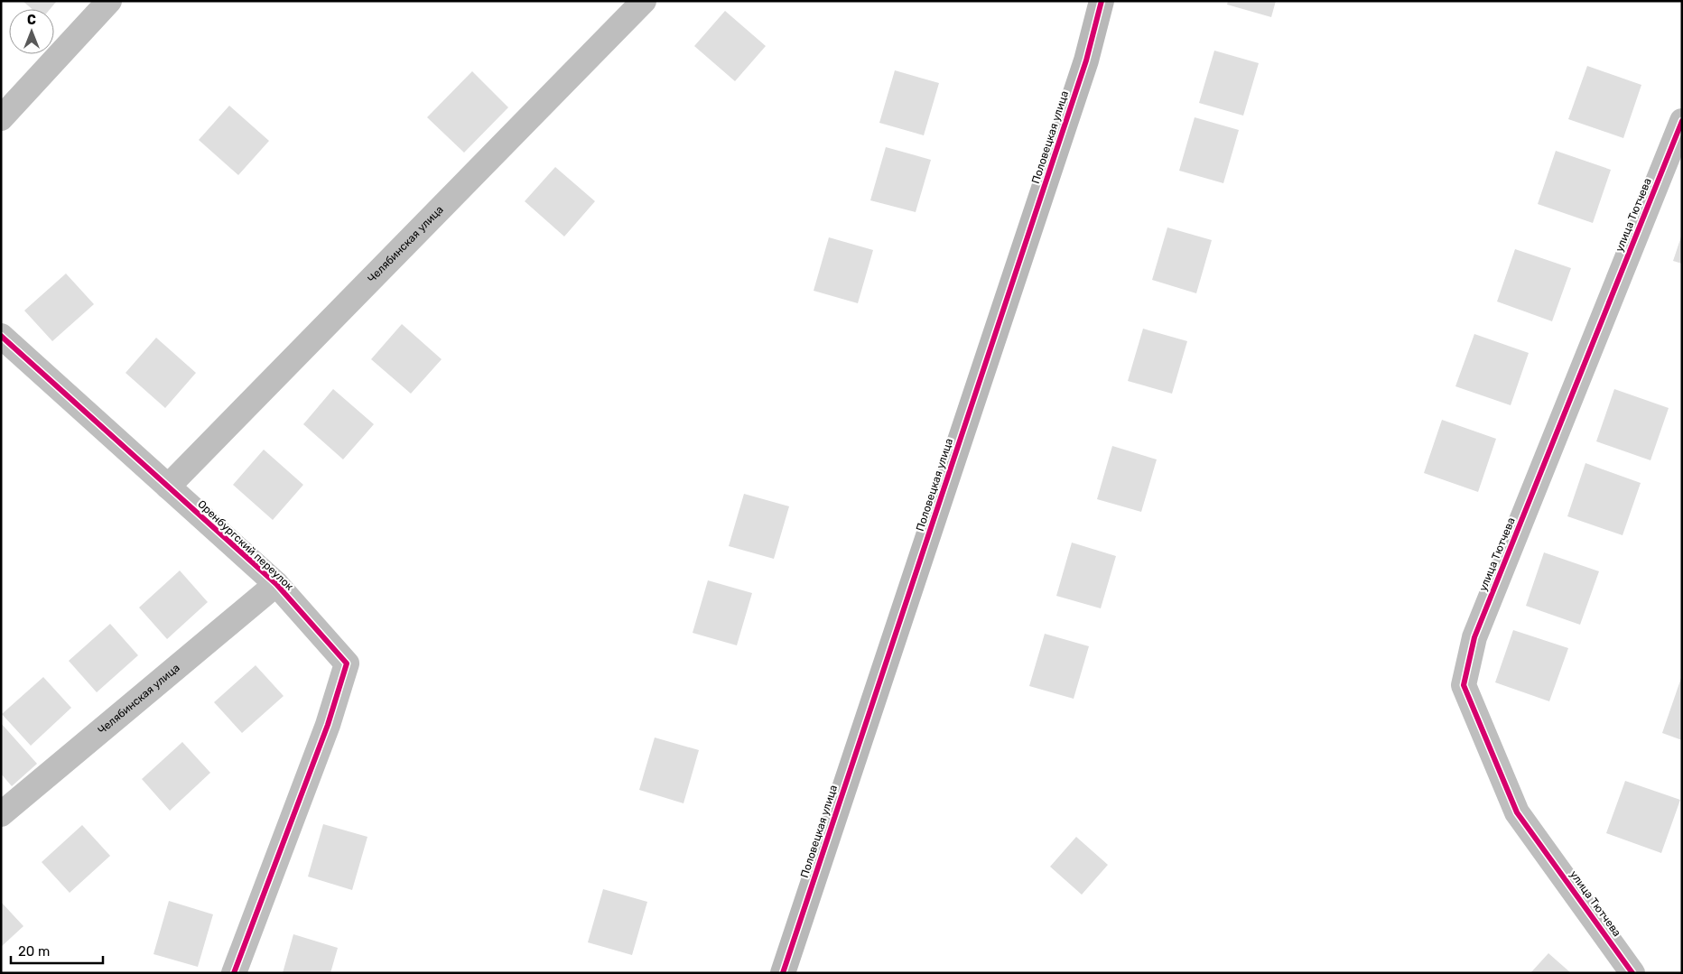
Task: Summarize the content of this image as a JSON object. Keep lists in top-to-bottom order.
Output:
{
  "streets": {
    "street": [
      "Половецкая улица",
      "улица Тютчева",
      "Челябинская улица",
      "Оренбургский переулок"
    ]
  },
  "crossings": [
    ["Челябинская улица", "Оренбургский переулок"]
  ],
  "scale_bar": "20 m",
  "north": "top"
}
